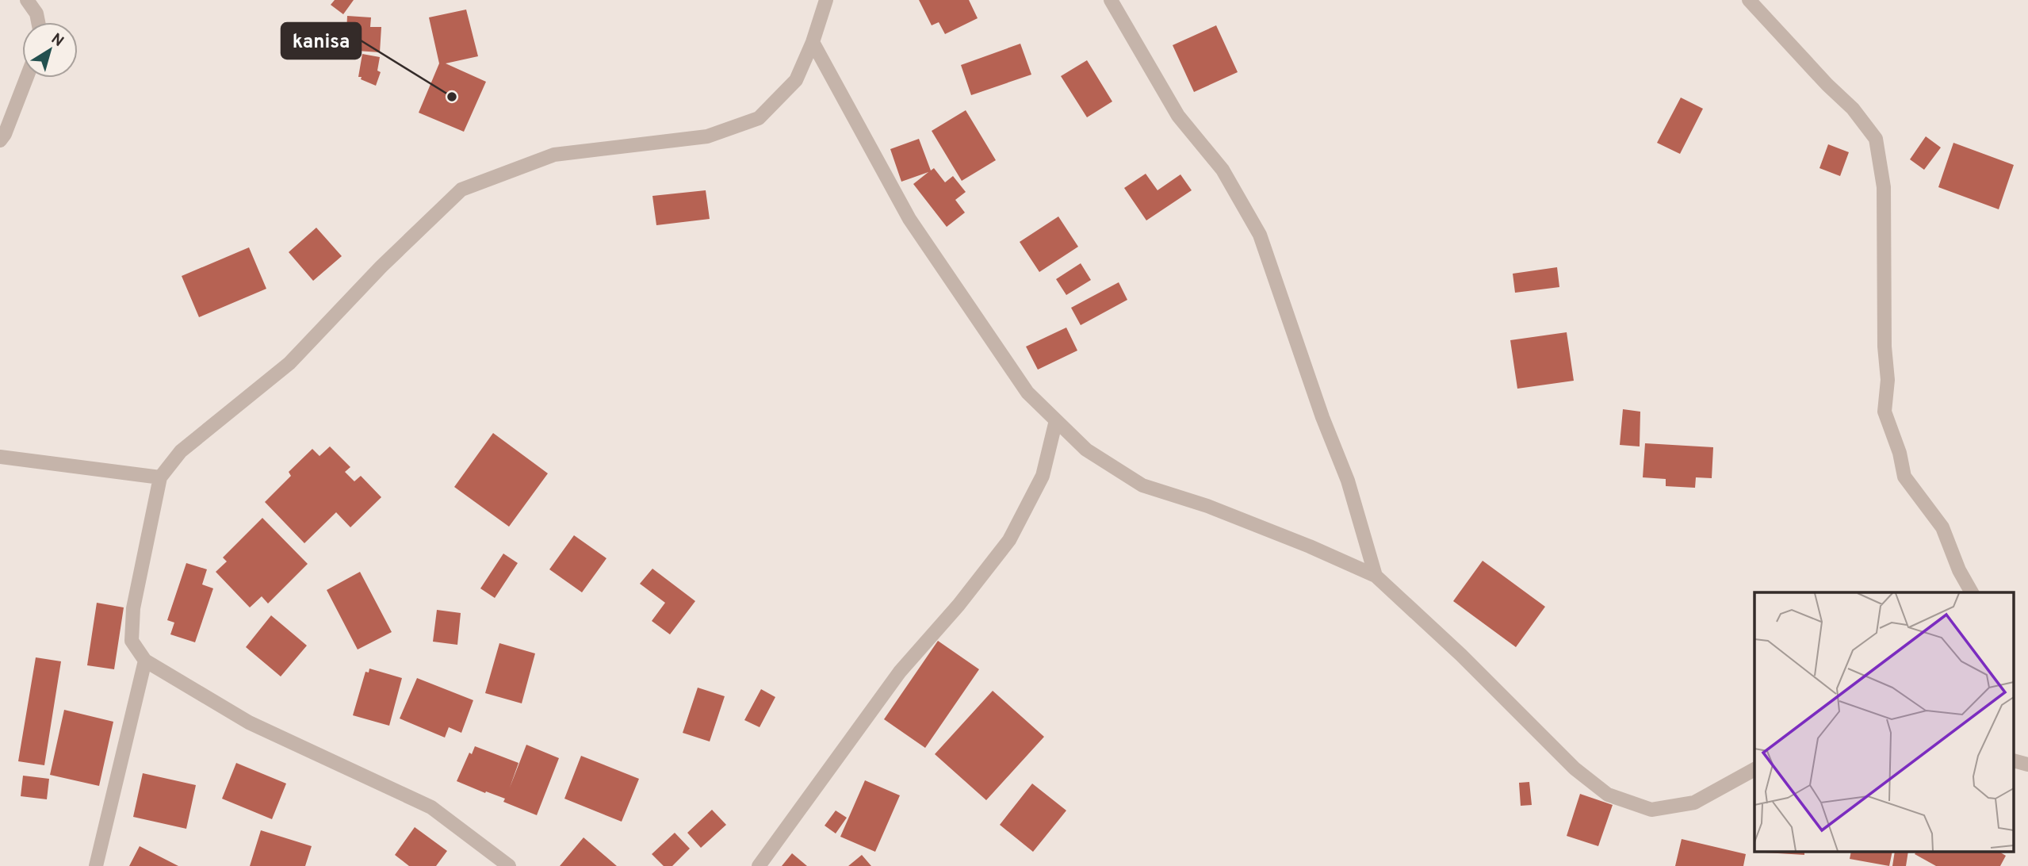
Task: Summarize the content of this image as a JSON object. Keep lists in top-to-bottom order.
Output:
{
  "places": ["kanisa"],
  "north": "top right"
}
